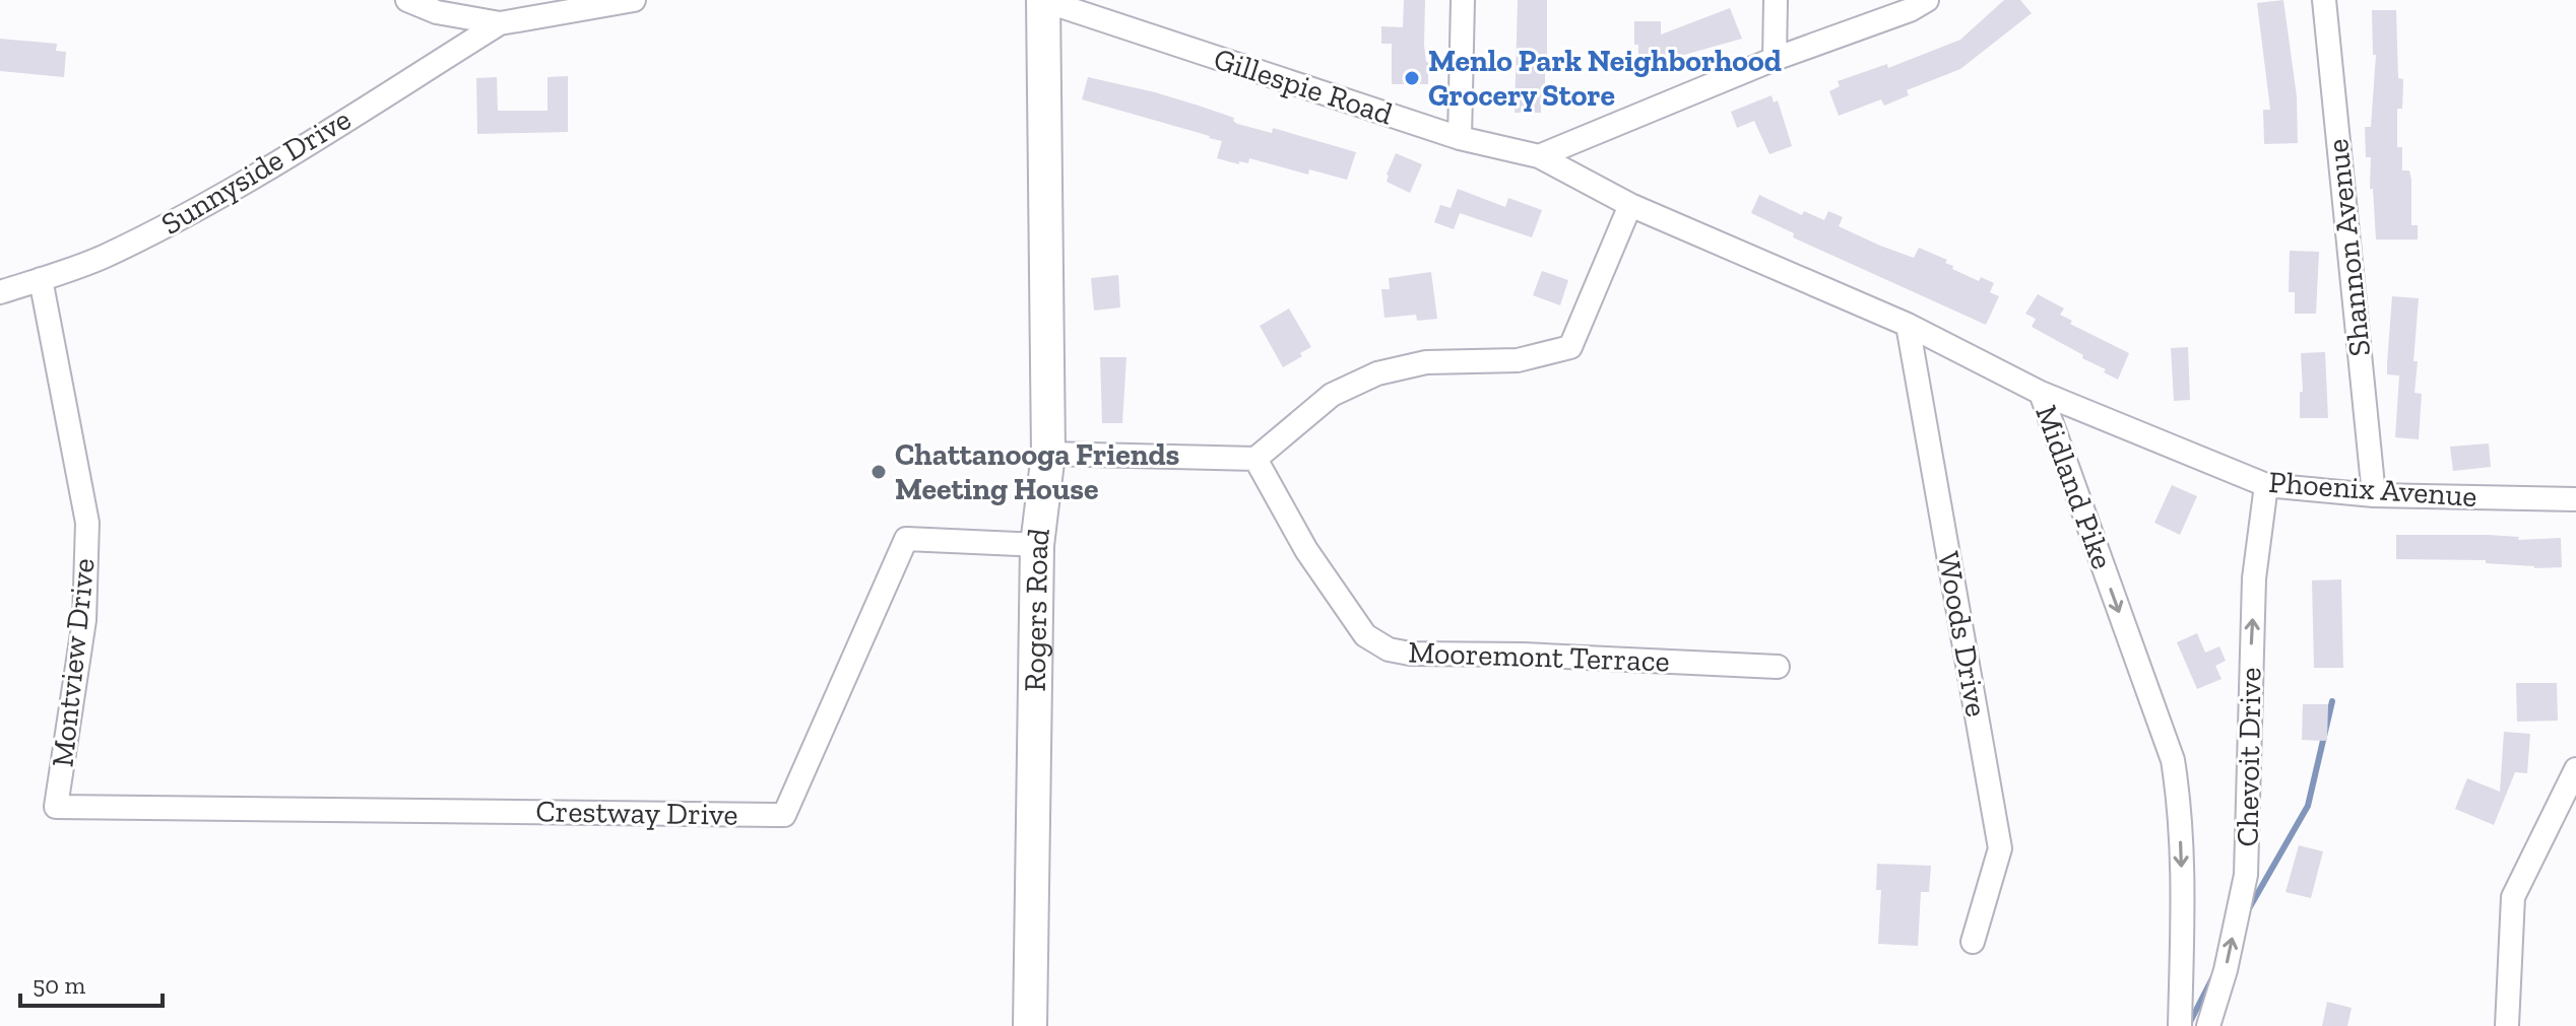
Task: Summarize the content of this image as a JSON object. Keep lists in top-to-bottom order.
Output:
{
  "streets": {
    "street": [
      "Gillespie Road",
      "Sunnyside Drive",
      "Shannon Avenue",
      "Midland Pike",
      "Phoenix Avenue",
      "Rogers Road",
      "Woods Drive",
      "Mooremont Terrace",
      "Montview Drive",
      "Chevoit Drive",
      "Crestway Drive"
    ]
  },
  "crossings": [
    ["Gillespie Road", "Midland Pike"],
    ["Gillespie Road", "Rogers Road"],
    ["Sunnyside Drive", "Montview Drive"],
    ["Shannon Avenue", "Phoenix Avenue"],
    ["Midland Pike", "Phoenix Avenue"],
    ["Midland Pike", "Woods Drive"],
    ["Phoenix Avenue", "Chevoit Drive"],
    ["Rogers Road", "Crestway Drive"],
    ["Montview Drive", "Crestway Drive"]
  ],
  "one_way": ["Midland Pike", "Chevoit Drive"],
  "places": ["Menlo Park Neighborhood Grocery Store", "Chattanooga Friends Meeting House"],
  "scale_bar": "50 m"
}
